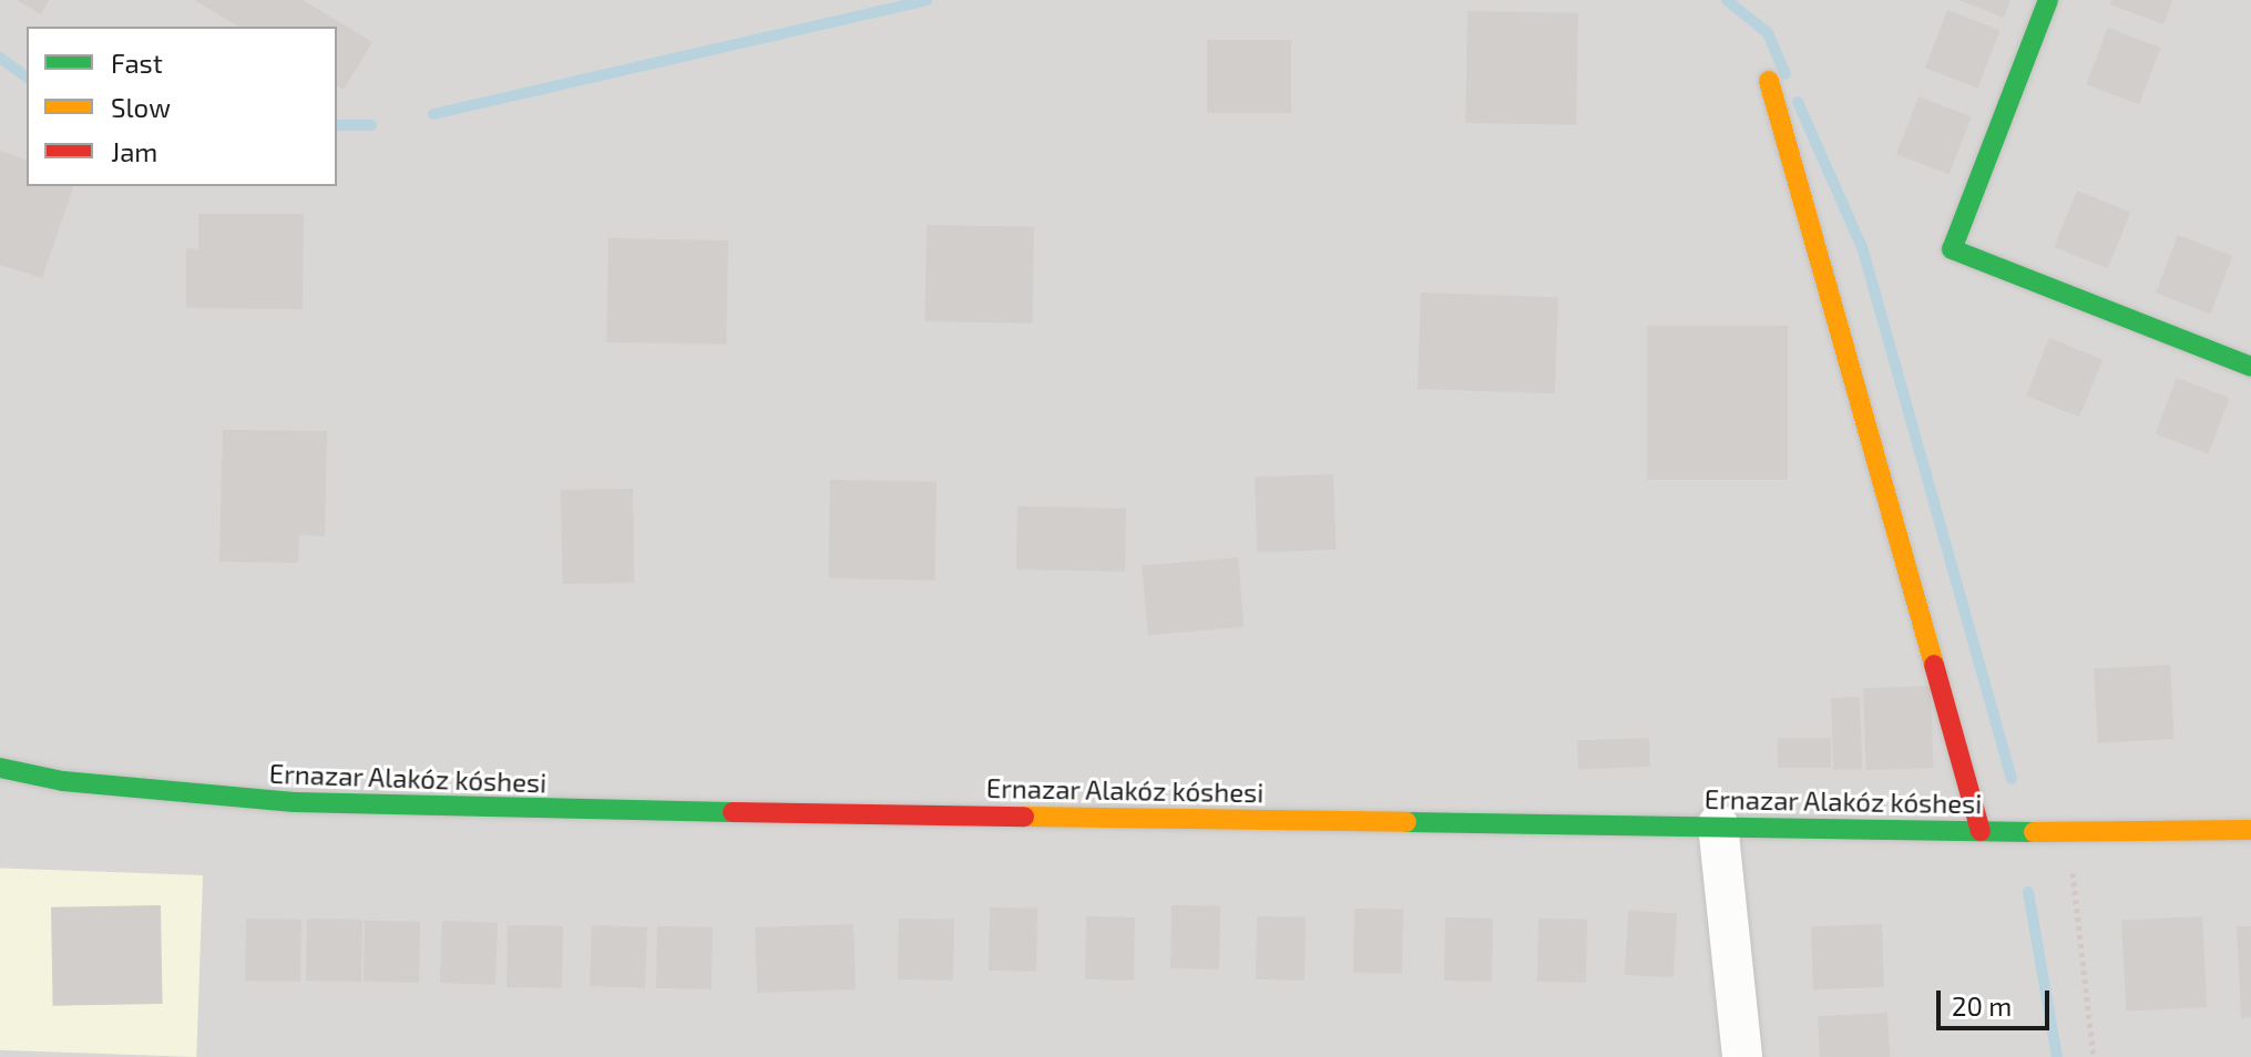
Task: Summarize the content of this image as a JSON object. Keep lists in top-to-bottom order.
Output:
{
  "streets": {
    "main road": ["Ernazar Alakóz kóshesi"]
  },
  "legend": ["Fast", "Slow", "Jam"],
  "scale_bar": "20 m"
}
